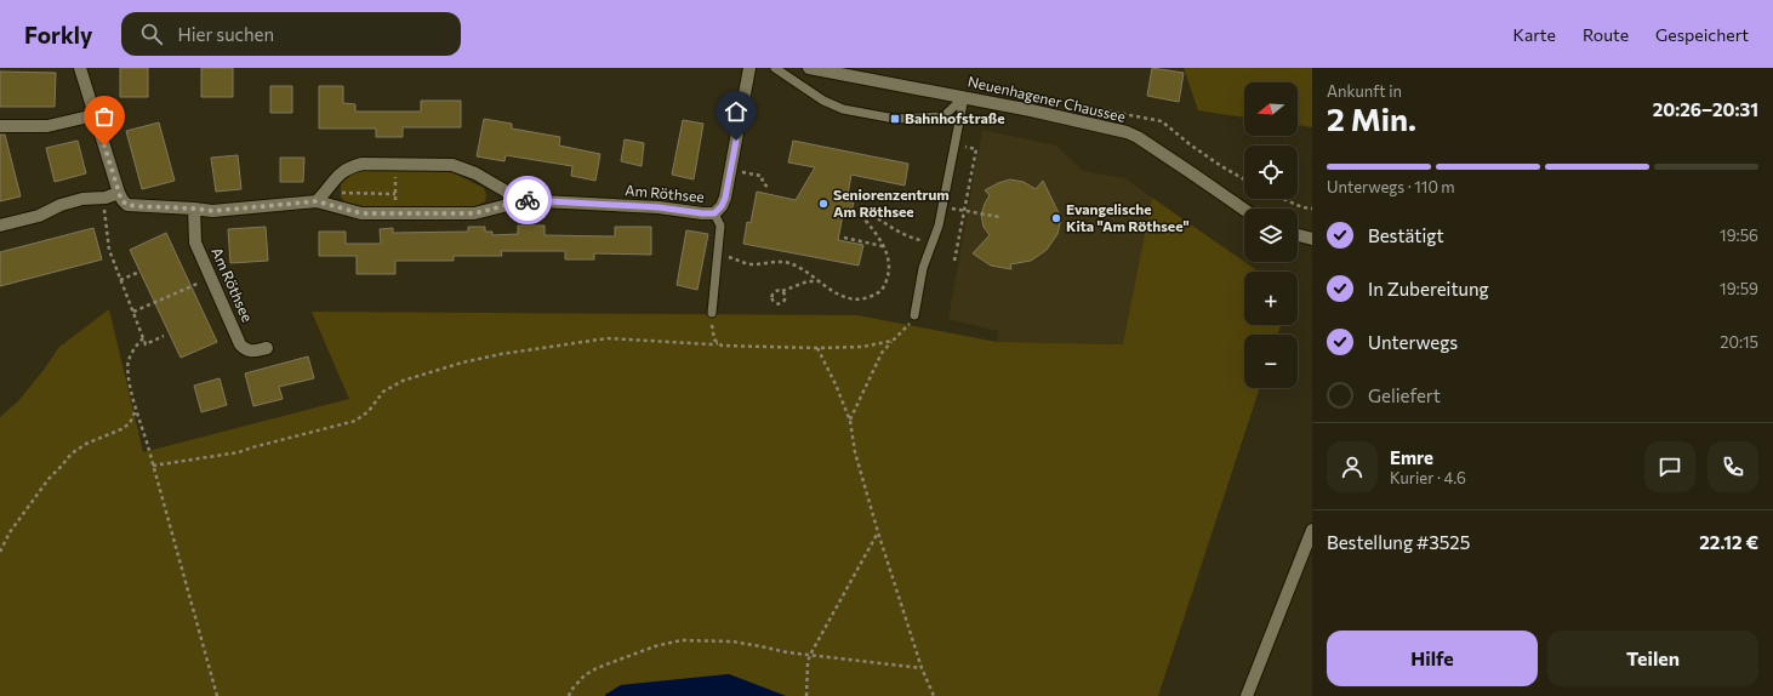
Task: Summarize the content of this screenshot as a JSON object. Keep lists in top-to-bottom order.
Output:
{
  "streets": {
    "street": ["Neuenhagener Chaussee", "Am Röthsee"]
  },
  "places": {
    "transit": ["Bahnhofstraße"],
    "other": ["Seniorenzentrum Am Röthsee", "Evangelische Kita \"Am Röthsee\""]
  },
  "north": "left",
  "page": {
    "header": "Forkly",
    "search": "Hier suchen",
    "nav": ["Karte", "Route", "Gespeichert"],
    "heading": ["2 Min.", "Ankunft in", "20:26–20:31"],
    "panel": [
      "Emre",
      "Kurier · 4.6",
      "Bestellung #3525",
      "22.12 €"
    ],
    "map_buttons": ["+", "−"],
    "bar": "Unterwegs · 110 m",
    "list": [
      ["Bestätigt", "19:56"],
      ["In Zubereitung", "19:59"],
      ["Unterwegs", "20:15"],
      "Geliefert"
    ],
    "buttons": ["Hilfe", "Teilen"]
  }
}
